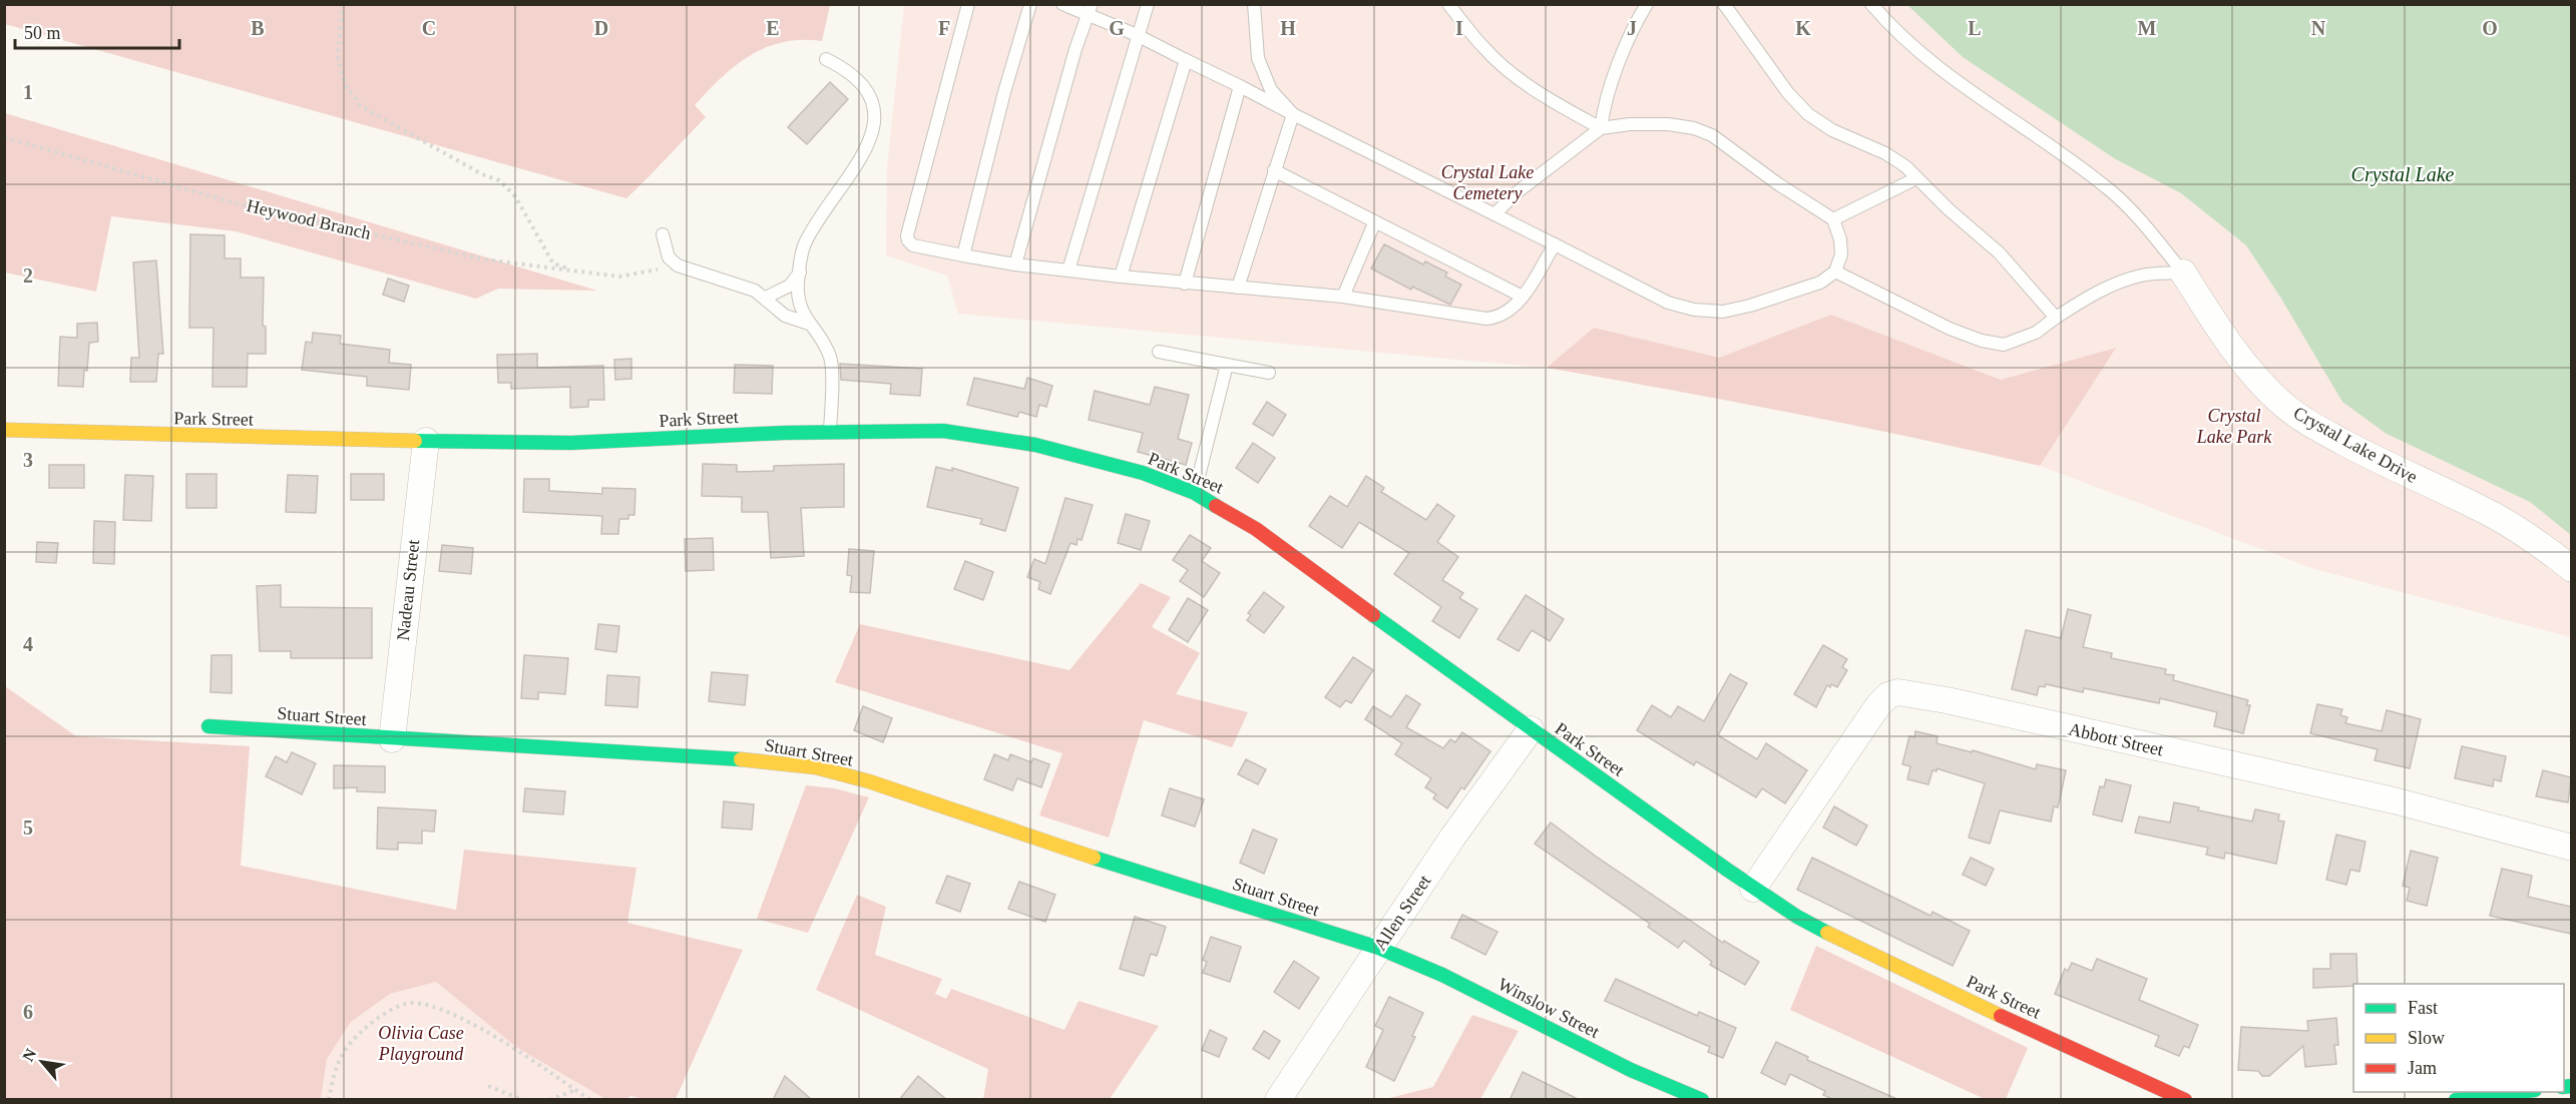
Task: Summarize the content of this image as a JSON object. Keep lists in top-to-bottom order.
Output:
{
  "streets": {
    "street": [
      "Park Street",
      "Crystal Lake Drive",
      "Nadeau Street",
      "Stuart Street",
      "Abbott Street",
      "Allen Street",
      "Winslow Street"
    ],
    "path": ["Heywood Branch"]
  },
  "crossings": [
    ["Park Street", "Nadeau Street"],
    ["Park Street", "Abbott Street"],
    ["Park Street", "Allen Street"],
    ["Nadeau Street", "Stuart Street"],
    ["Stuart Street", "Allen Street"],
    ["Stuart Street", "Winslow Street"],
    ["Allen Street", "Winslow Street"]
  ],
  "water": ["Crystal Lake"],
  "parks": ["Crystal Lake Cemetery", "Crystal Lake Park", "Olivia Case Playground"],
  "legend": ["Fast", "Slow", "Jam"],
  "scale_bar": "50 m",
  "north": "top left",
  "grid": {
    "columns": [
      "B",
      "C",
      "D",
      "E",
      "F",
      "G",
      "H",
      "I",
      "J",
      "K",
      "L",
      "M",
      "N",
      "O"
    ],
    "rows": [
      "1",
      "2",
      "3",
      "4",
      "5",
      "6"
    ]
  }
}
